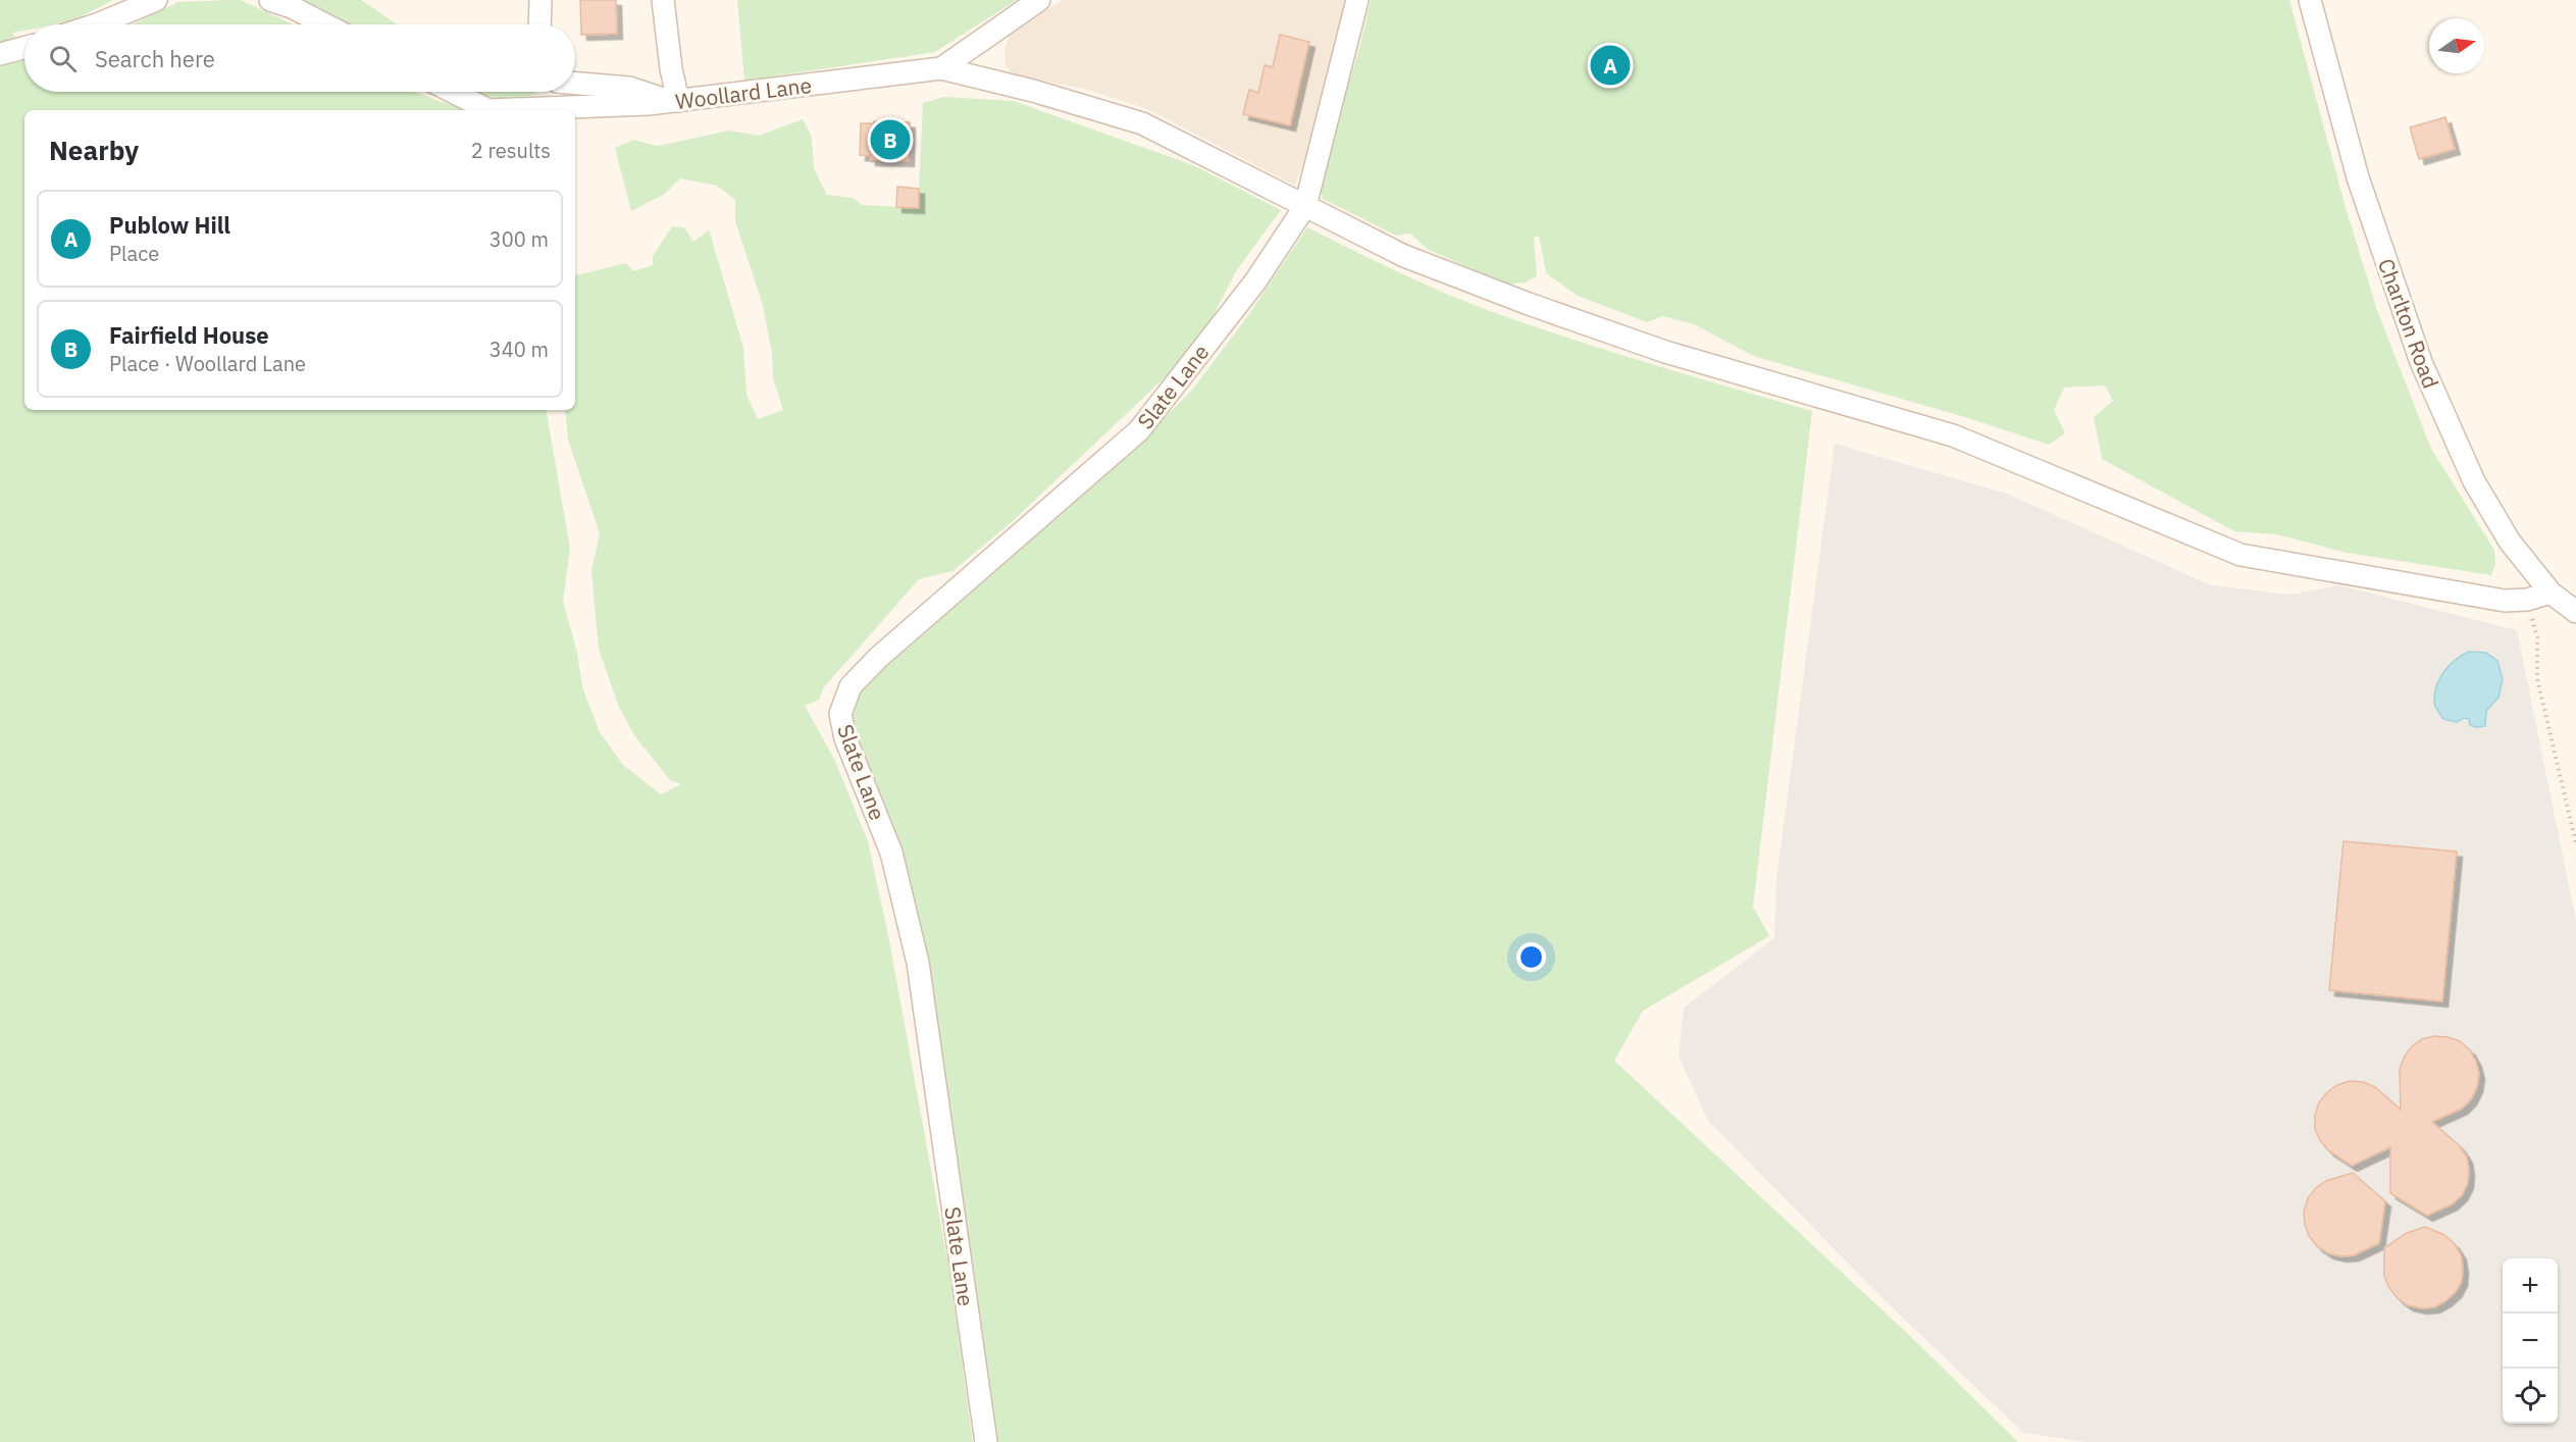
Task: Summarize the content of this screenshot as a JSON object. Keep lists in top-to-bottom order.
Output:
{
  "streets": {
    "street": ["Woollard Lane", "Charlton Road", "Slate Lane"]
  },
  "north": "right",
  "page": {
    "search": "Search here",
    "pins": ["A", "B"],
    "heading": ["Nearby", "2 results"],
    "list": [
      {
        "mark": "A",
        "name": "Publow Hill",
        "note": "Place",
        "value": "300 m"
      },
      {
        "mark": "B",
        "name": "Fairfield House",
        "note": "Place · Woollard Lane",
        "value": "340 m"
      }
    ],
    "map_buttons": ["+", "−"]
  }
}
